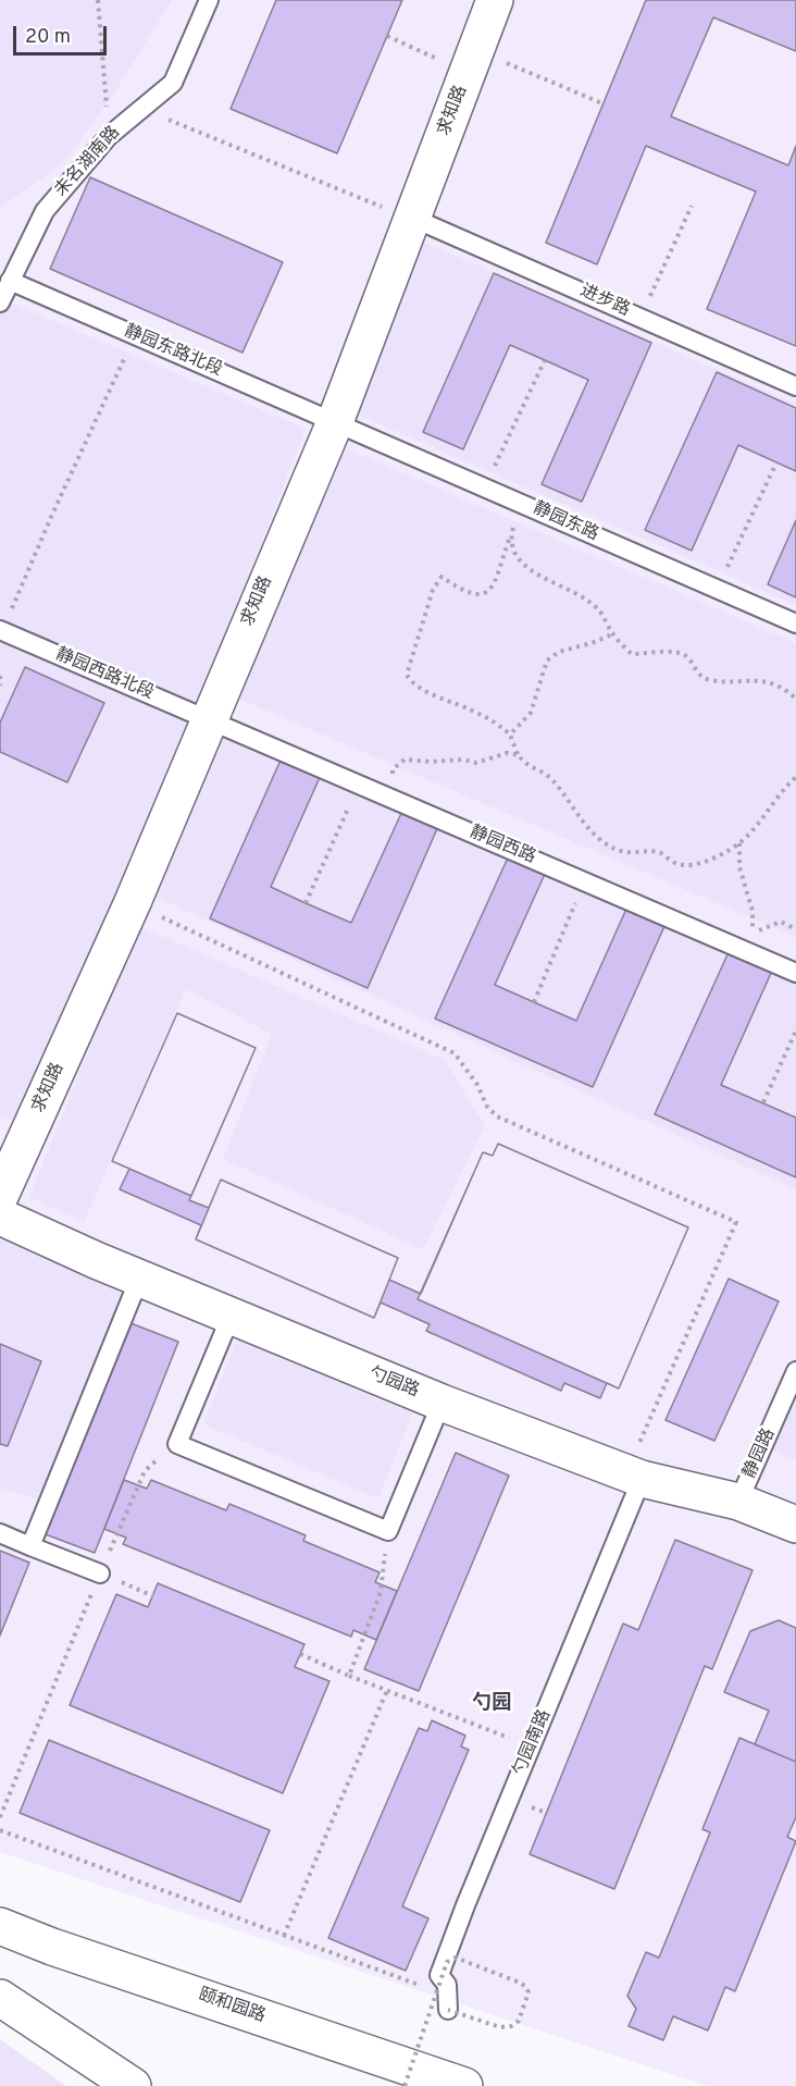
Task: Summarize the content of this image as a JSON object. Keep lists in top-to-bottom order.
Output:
{
  "streets": {
    "street": ["求知路", "勺园路", "颐和园路"],
    "lane": [
      "未名湖南路",
      "进步路",
      "静园东路北段",
      "静园东路",
      "静园西路北段",
      "静园西路",
      "静园路",
      "勺园南路"
    ]
  },
  "crossings": [
    ["求知路", "进步路"],
    ["求知路", "静园东路北段"],
    ["求知路", "静园东路"],
    ["求知路", "静园西路北段"],
    ["求知路", "静园西路"],
    ["未名湖南路", "静园东路北段"],
    ["静园东路北段", "静园东路"],
    ["静园西路北段", "静园西路"],
    ["勺园路", "静园路"],
    ["勺园路", "勺园南路"]
  ],
  "districts": ["勺园"],
  "scale_bar": "20 m"
}
